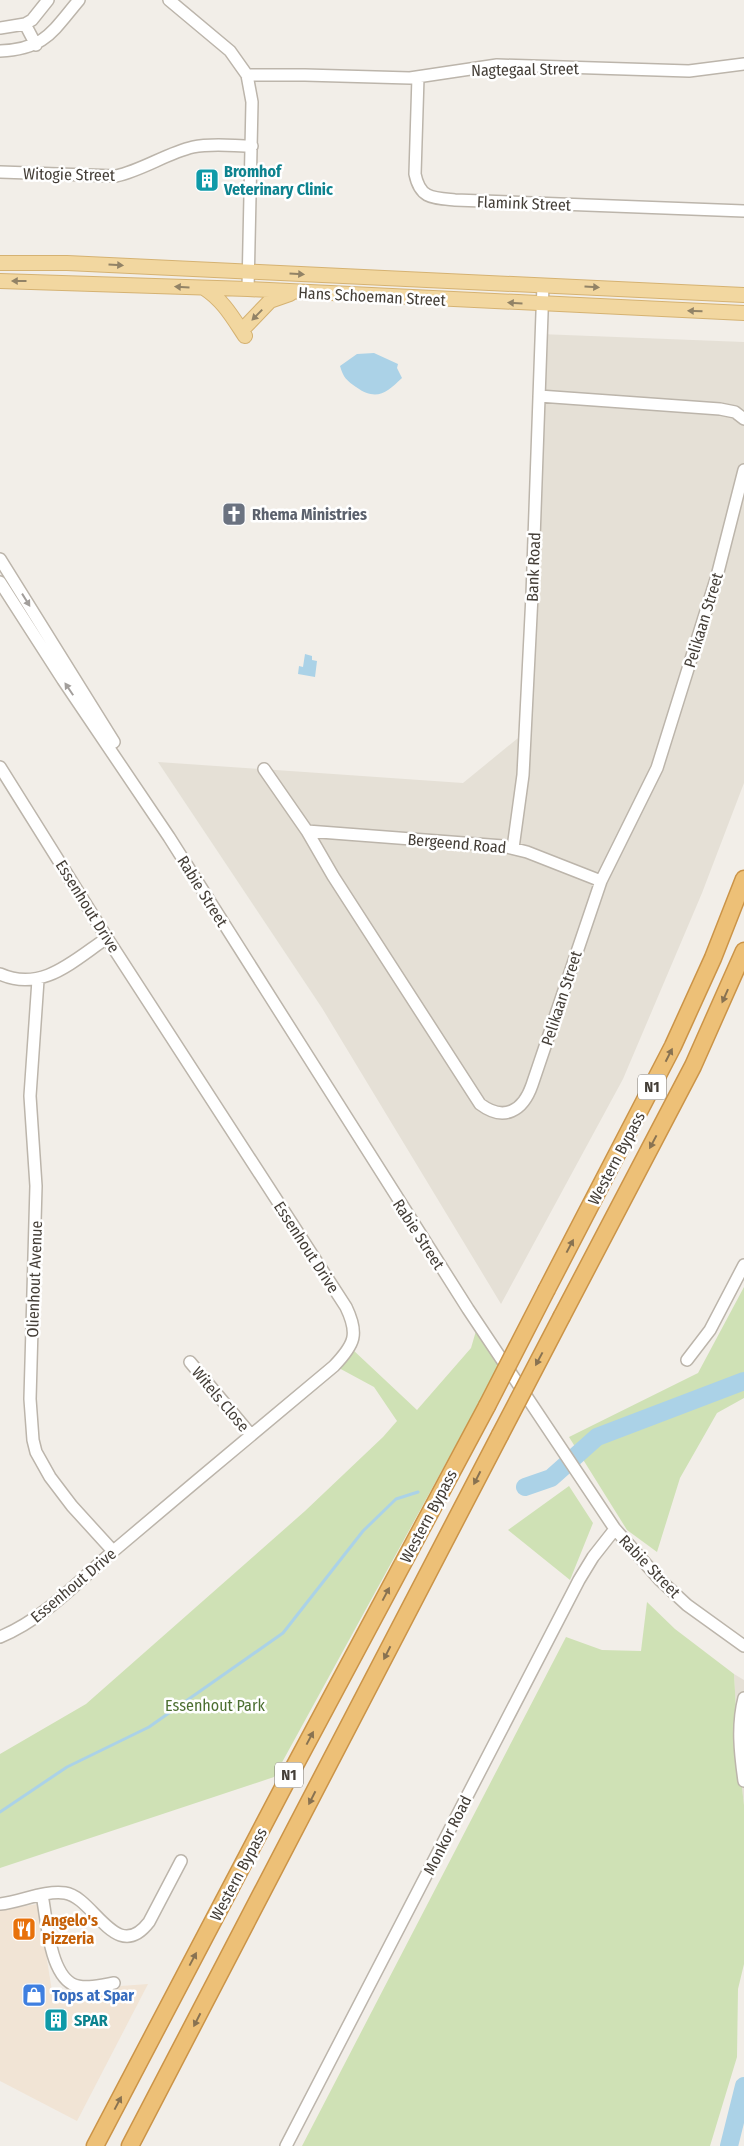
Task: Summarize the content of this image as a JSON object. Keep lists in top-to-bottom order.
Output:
{
  "streets": {
    "highway": ["N1", "Western Bypass"],
    "main road": ["Hans Schoeman Street"],
    "street": [
      "Nagtegaal Street",
      "Witogie Street",
      "Flamink Street",
      "Bank Road",
      "Pelikaan Street",
      "Bergeend Road",
      "Rabie Street",
      "Essenhout Drive",
      "Olienhout Avenue",
      "Witels Close",
      "Monkor Road"
    ]
  },
  "crossings": [
    ["Nagtegaal Street", "Flamink Street"],
    ["Hans Schoeman Street", "Bank Road"],
    ["Bank Road", "Bergeend Road"],
    ["Pelikaan Street", "Bergeend Road"],
    ["Rabie Street", "Monkor Road"],
    ["Essenhout Drive", "Olienhout Avenue"],
    ["Essenhout Drive", "Witels Close"]
  ],
  "parks": ["Essenhout Park"],
  "places": {
    "building": ["Bromhof Veterinary Clinic", "SPAR"],
    "church": ["Rhema Ministries"],
    "restaurant": ["Angelo's Pizzeria"],
    "shop": ["Tops at Spar"]
  }
}
